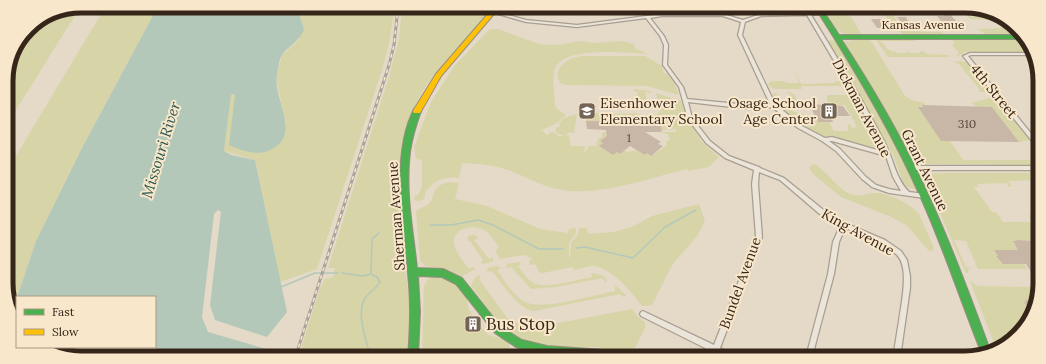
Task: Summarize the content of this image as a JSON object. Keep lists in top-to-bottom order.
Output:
{
  "streets": {
    "street": [
      "Kansas Avenue",
      "4th Street",
      "Dickman Avenue",
      "Grant Avenue",
      "Sherman Avenue",
      "King Avenue",
      "Bundel Avenue"
    ]
  },
  "crossings": [
    ["Kansas Avenue", "Dickman Avenue"],
    ["Kansas Avenue", "Grant Avenue"],
    ["King Avenue", "Bundel Avenue"]
  ],
  "water": ["Missouri River"],
  "places": {
    "school or university": ["Eisenhower Elementary School"],
    "building": ["Osage School Age Center", "Bus Stop"]
  },
  "house_numbers": ["310", "1"],
  "legend": ["Fast", "Slow"]
}
